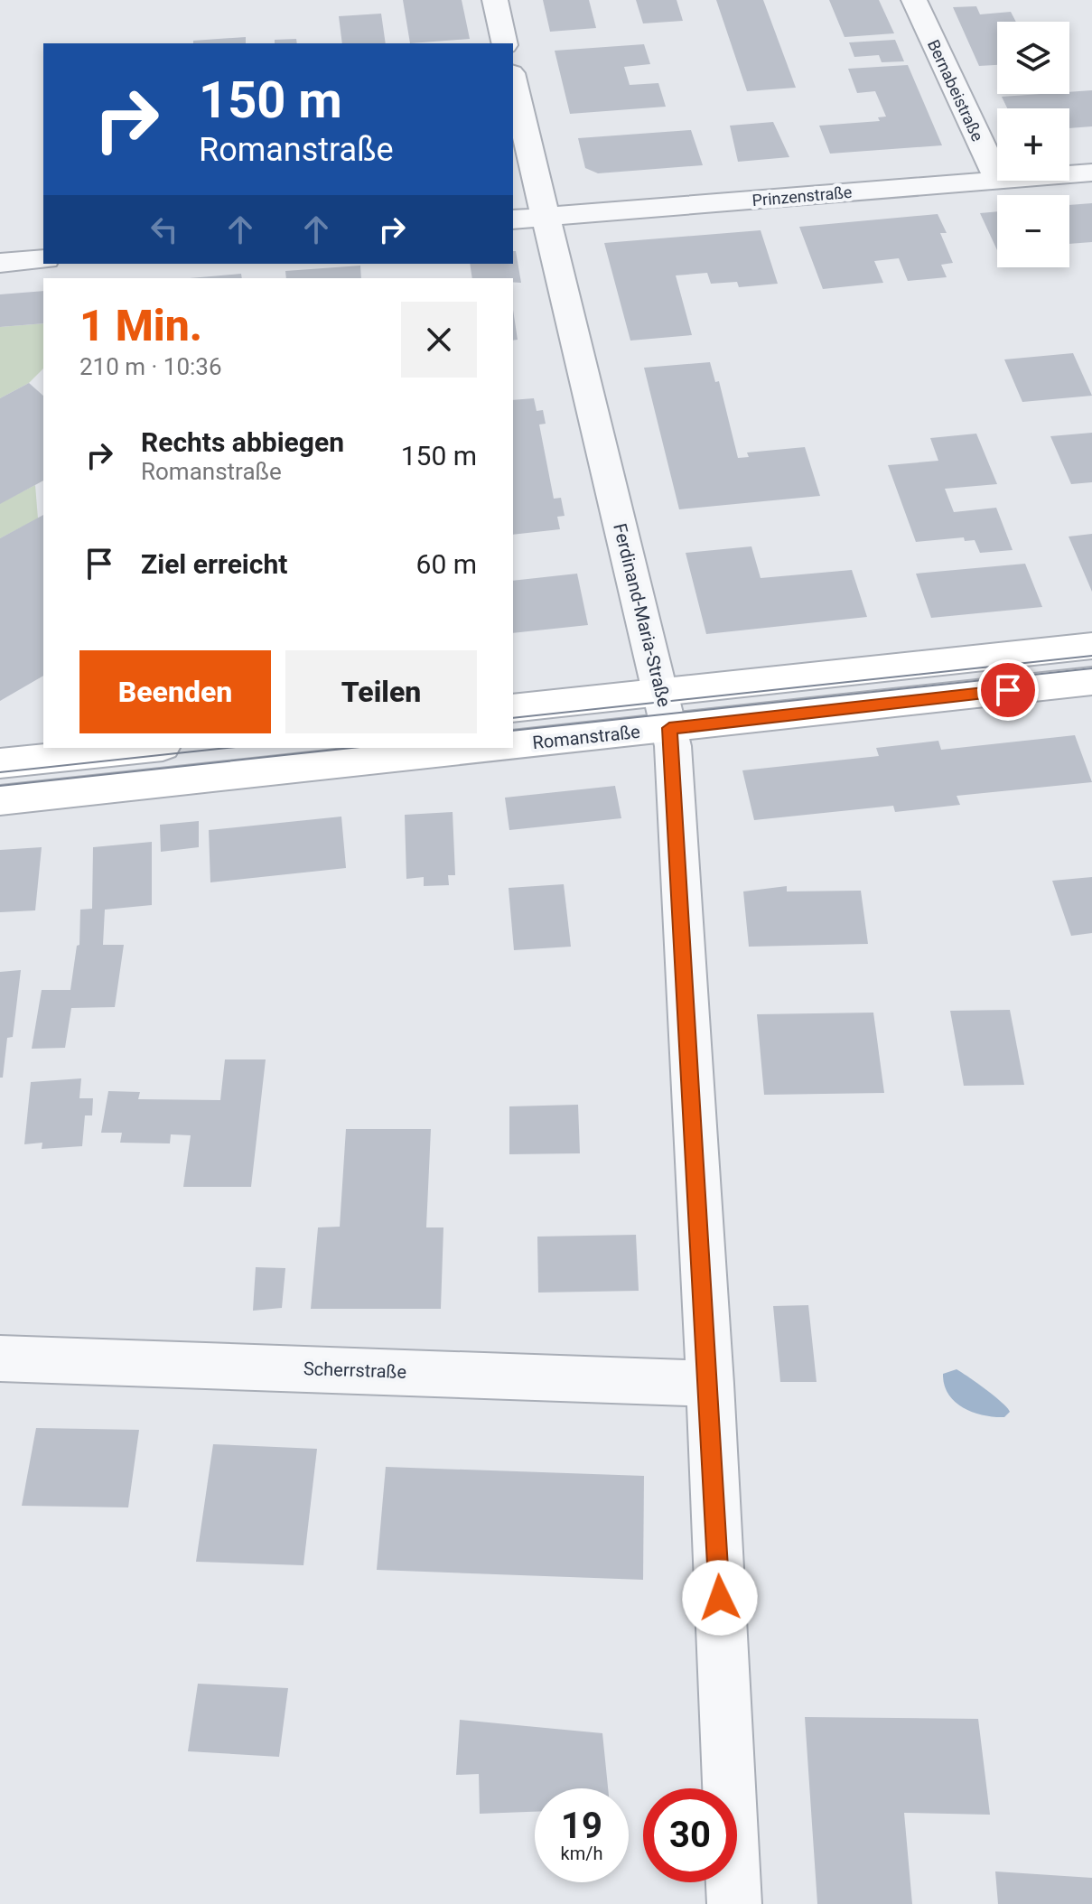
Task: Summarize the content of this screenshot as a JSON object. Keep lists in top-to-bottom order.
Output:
{
  "streets": {
    "main road": ["Romanstraße"],
    "street": [
      "Bernabeistraße",
      "Prinzenstraße",
      "Ferdinand-Maria-Straße",
      "Scherrstraße"
    ]
  },
  "crossings": [
    ["Prinzenstraße", "Ferdinand-Maria-Straße"],
    ["Ferdinand-Maria-Straße", "Romanstraße"],
    ["Ferdinand-Maria-Straße", "Scherrstraße"]
  ],
  "page": {
    "map_buttons": ["+", "−"],
    "turn": ["150 m", "Romanstraße"],
    "heading": ["1 Min.", "210 m · 10:36"],
    "list": [
      {
        "name": "Rechts abbiegen",
        "note": "Romanstraße",
        "value": "150 m"
      },
      {
        "name": "Ziel erreicht",
        "value": "60 m"
      }
    ],
    "buttons": ["Beenden", "Teilen"],
    "speed": "19 km/h",
    "limit": "30"
  }
}
